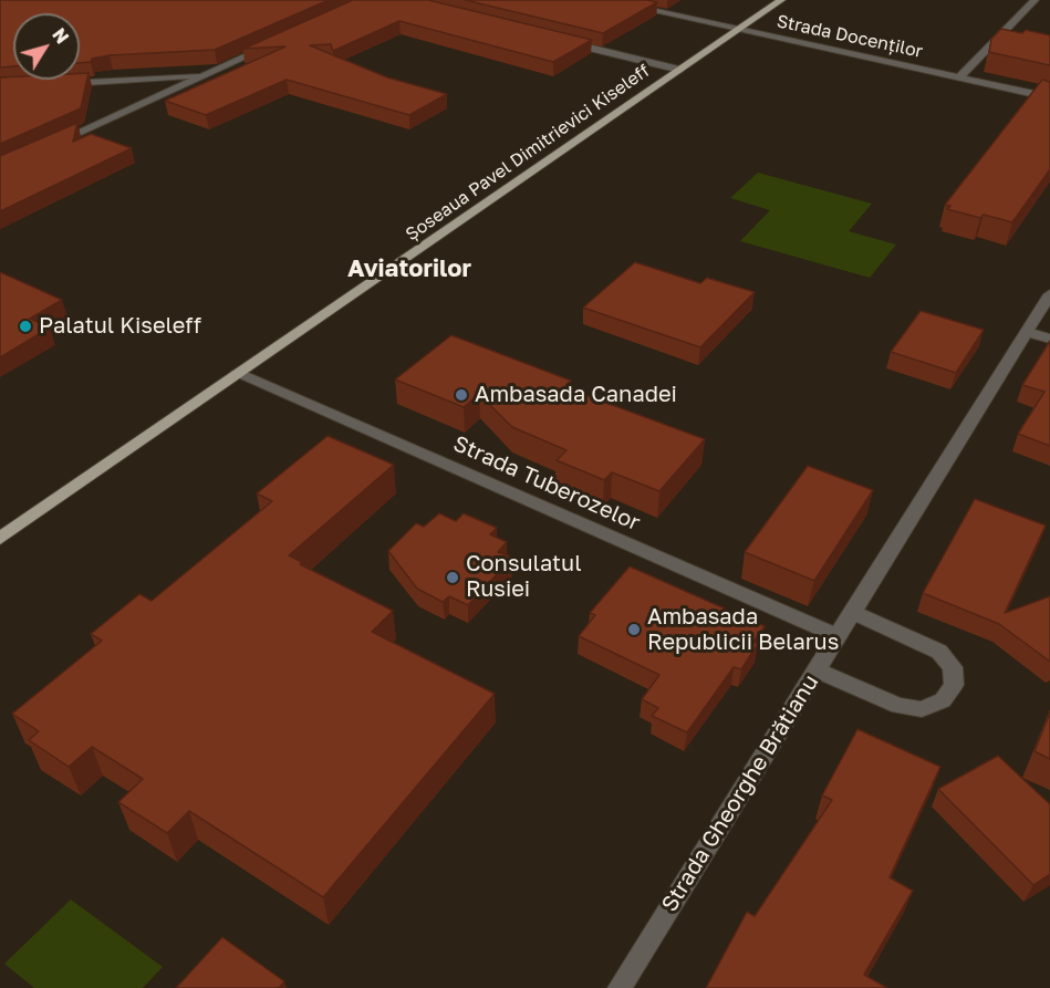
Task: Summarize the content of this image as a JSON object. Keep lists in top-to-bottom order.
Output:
{
  "streets": {
    "main road": ["Șoseaua Pavel Dimitrievici Kiseleff"],
    "street": ["Strada Docenților", "Strada Tuberozelor", "Strada Gheorghe Brătianu"]
  },
  "crossings": [
    ["Strada Docenților", "Șoseaua Pavel Dimitrievici Kiseleff"],
    ["Șoseaua Pavel Dimitrievici Kiseleff", "Strada Tuberozelor"],
    ["Strada Tuberozelor", "Strada Gheorghe Brătianu"]
  ],
  "districts": ["Aviatorilor"],
  "places": [
    "Palatul Kiseleff",
    "Ambasada Canadei",
    "Consulatul Rusiei",
    "Ambasada Republicii Belarus"
  ],
  "north": "top right"
}
